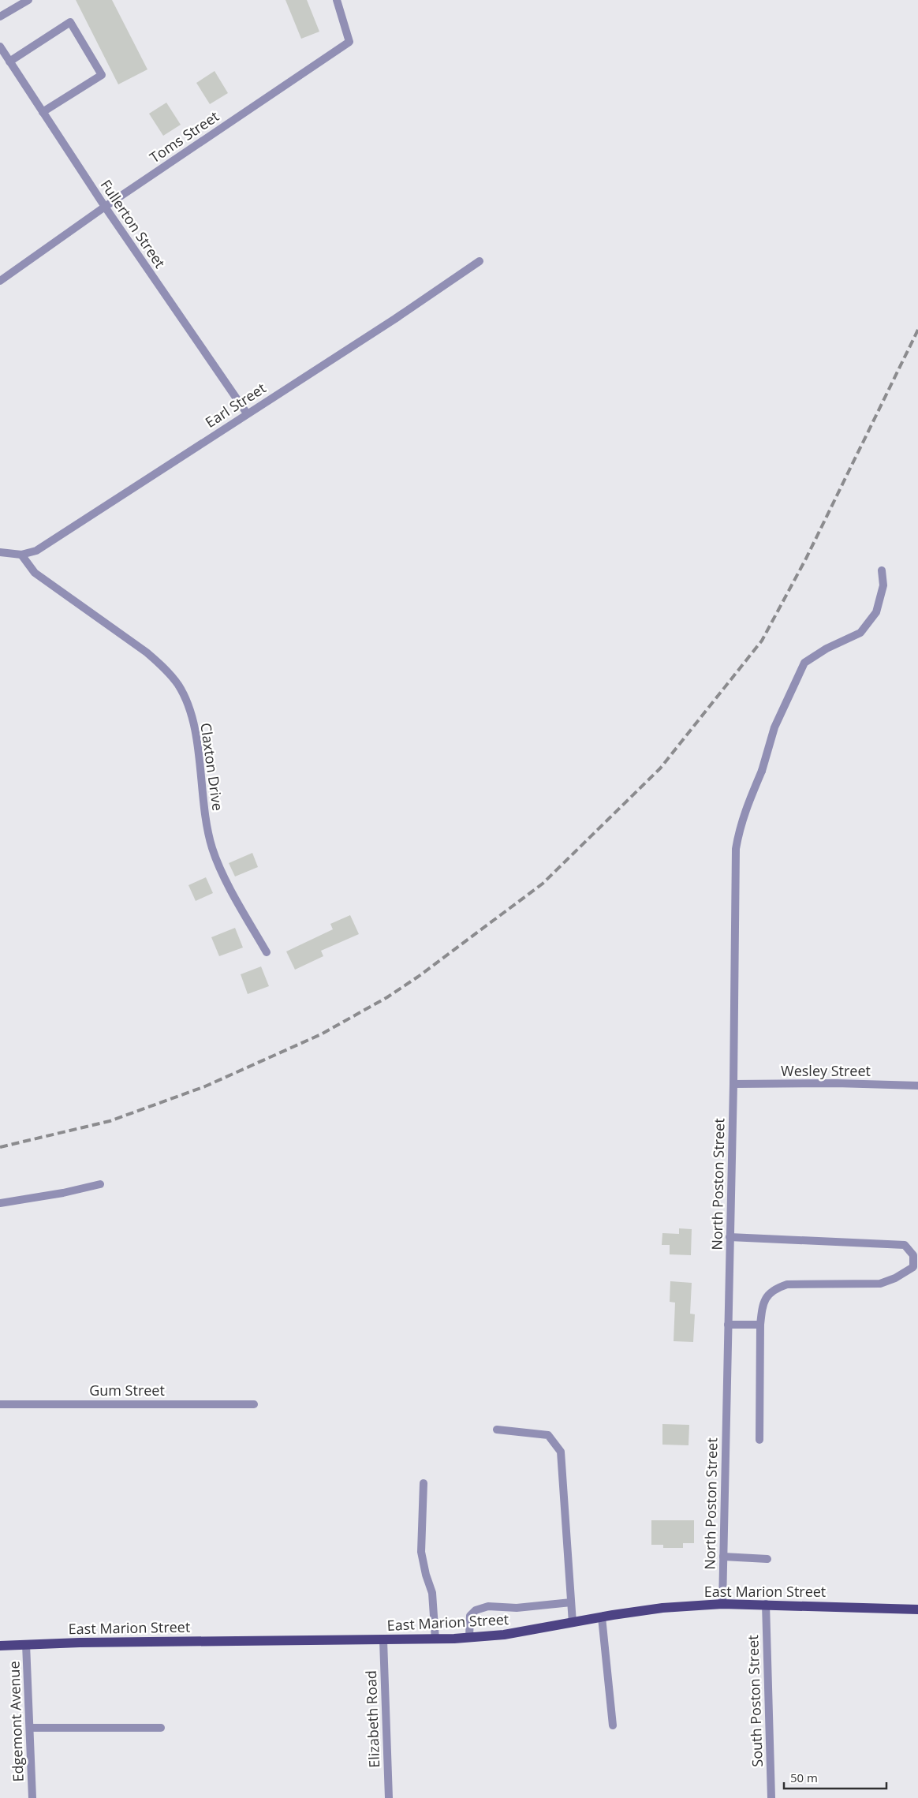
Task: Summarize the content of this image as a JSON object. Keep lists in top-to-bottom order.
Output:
{
  "streets": {
    "main road": ["East Marion Street"],
    "street": [
      "Toms Street",
      "Fullerton Street",
      "Earl Street",
      "Claxton Drive",
      "Wesley Street",
      "North Poston Street",
      "Gum Street",
      "South Poston Street",
      "Elizabeth Road",
      "Edgemont Avenue"
    ]
  },
  "crossings": [
    ["Toms Street", "Fullerton Street"],
    ["Fullerton Street", "Earl Street"],
    ["Earl Street", "Claxton Drive"],
    ["Wesley Street", "North Poston Street"],
    ["North Poston Street", "East Marion Street"],
    ["East Marion Street", "South Poston Street"],
    ["East Marion Street", "Elizabeth Road"],
    ["East Marion Street", "Edgemont Avenue"]
  ],
  "scale_bar": "50 m"
}
